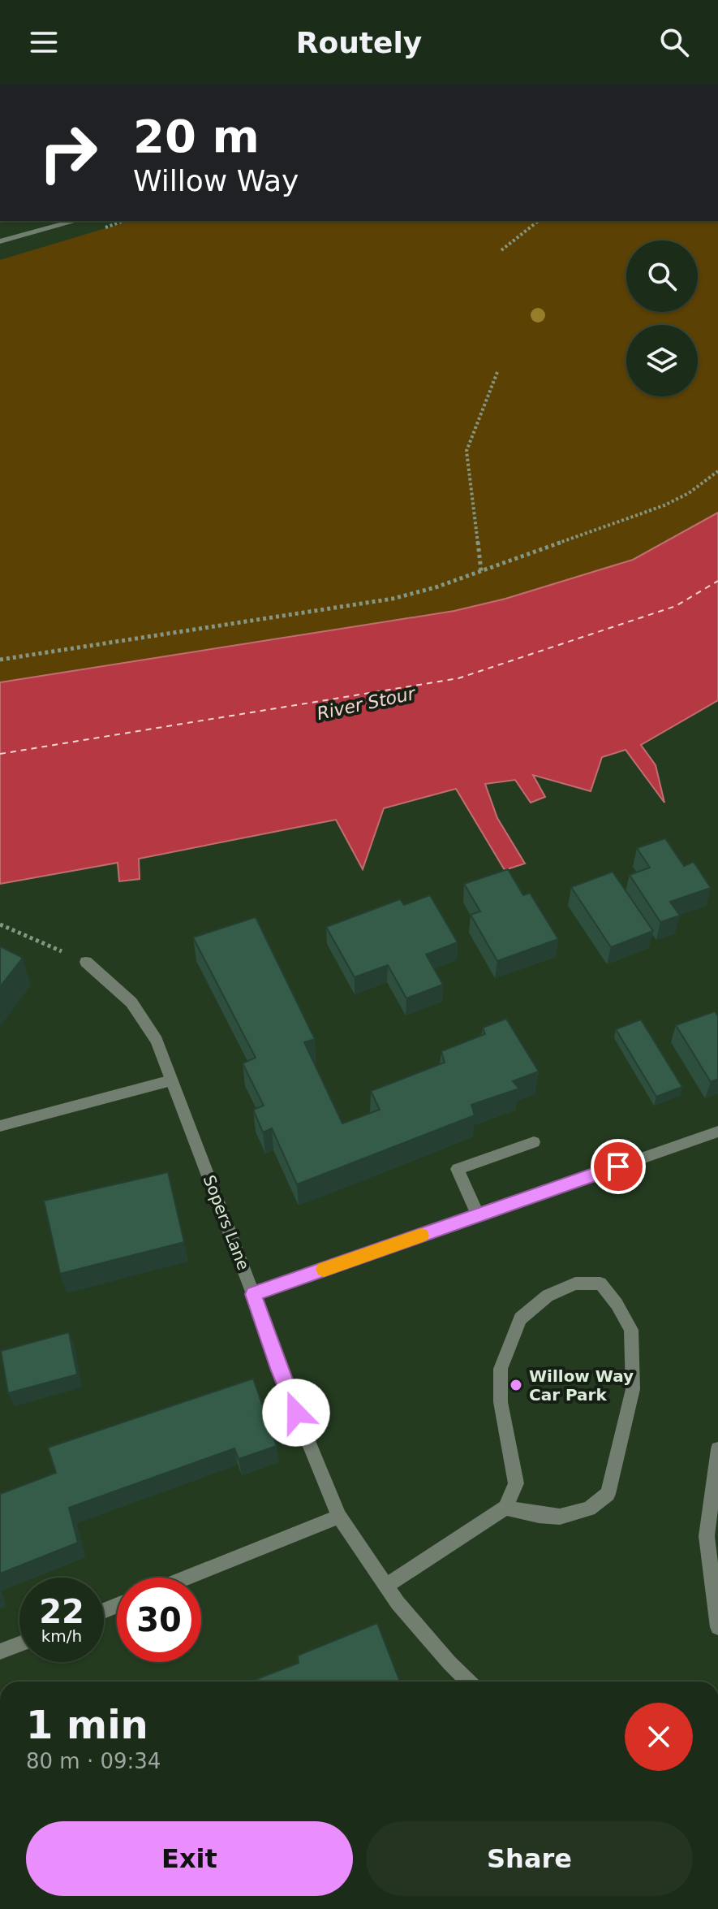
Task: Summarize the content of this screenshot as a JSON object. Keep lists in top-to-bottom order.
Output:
{
  "streets": {
    "street": ["Sopers Lane"]
  },
  "water": ["River Stour"],
  "places": ["Willow Way Car Park"],
  "page": {
    "header": "Routely",
    "turn": ["20 m", "Willow Way"],
    "speed": "22 km/h",
    "limit": "30",
    "heading": ["1 min", "80 m · 09:34"],
    "buttons": ["Exit", "Share"]
  }
}
